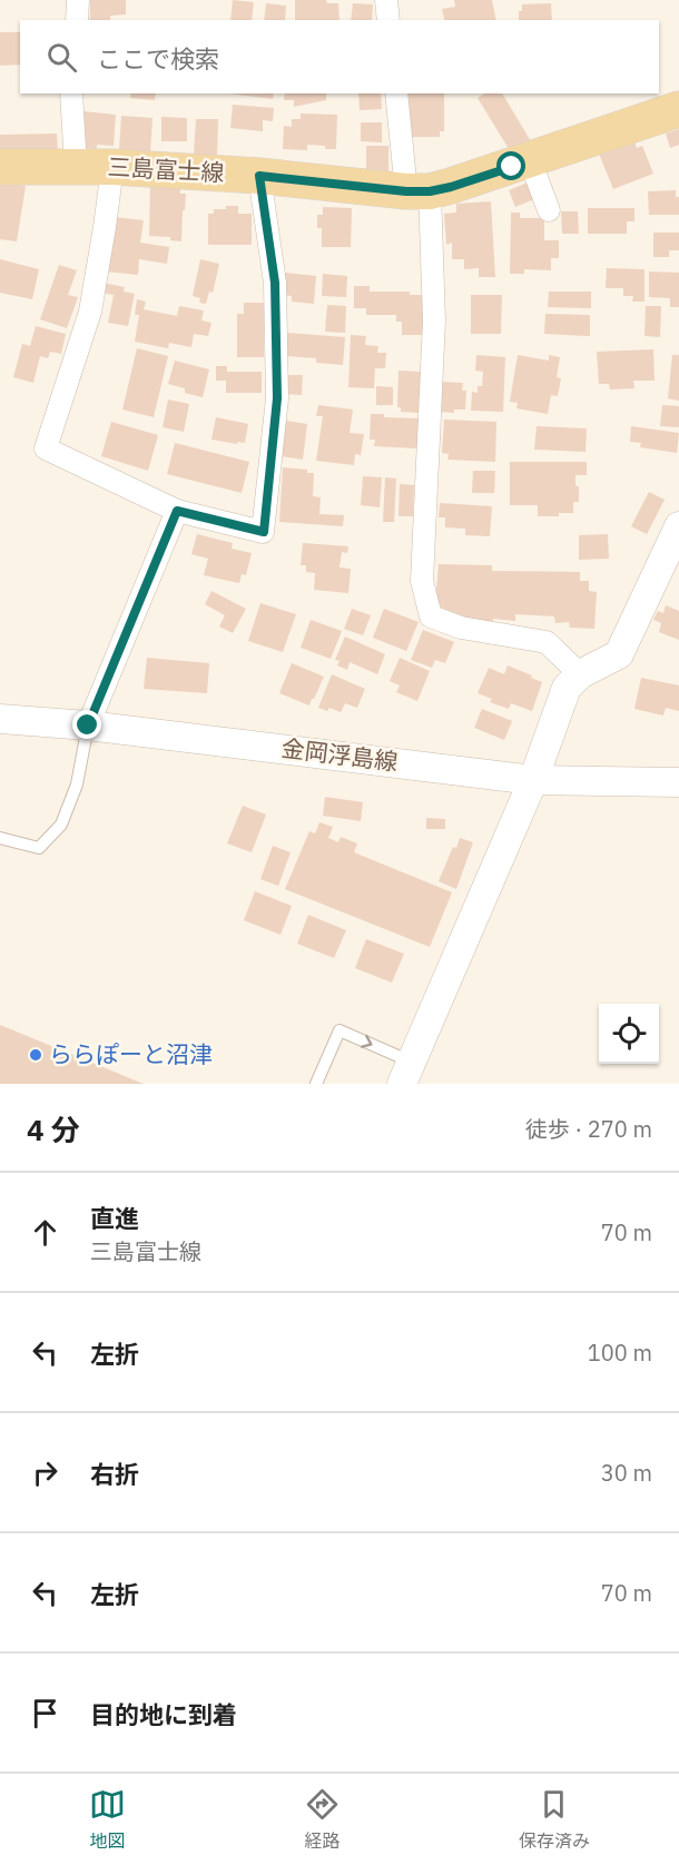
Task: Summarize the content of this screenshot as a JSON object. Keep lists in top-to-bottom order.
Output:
{
  "streets": {
    "main road": ["三島富士線"],
    "street": ["金岡浮島線"]
  },
  "places": ["ららぽーと沼津"],
  "page": {
    "search": "ここで検索",
    "heading": ["4 分", "徒歩 · 270 m"],
    "list": [
      ["直進", "三島富士線", "70 m"],
      ["左折", "100 m"],
      ["右折", "30 m"],
      ["左折", "70 m"],
      "目的地に到着"
    ],
    "nav": ["地図", "経路", "保存済み"]
  }
}
